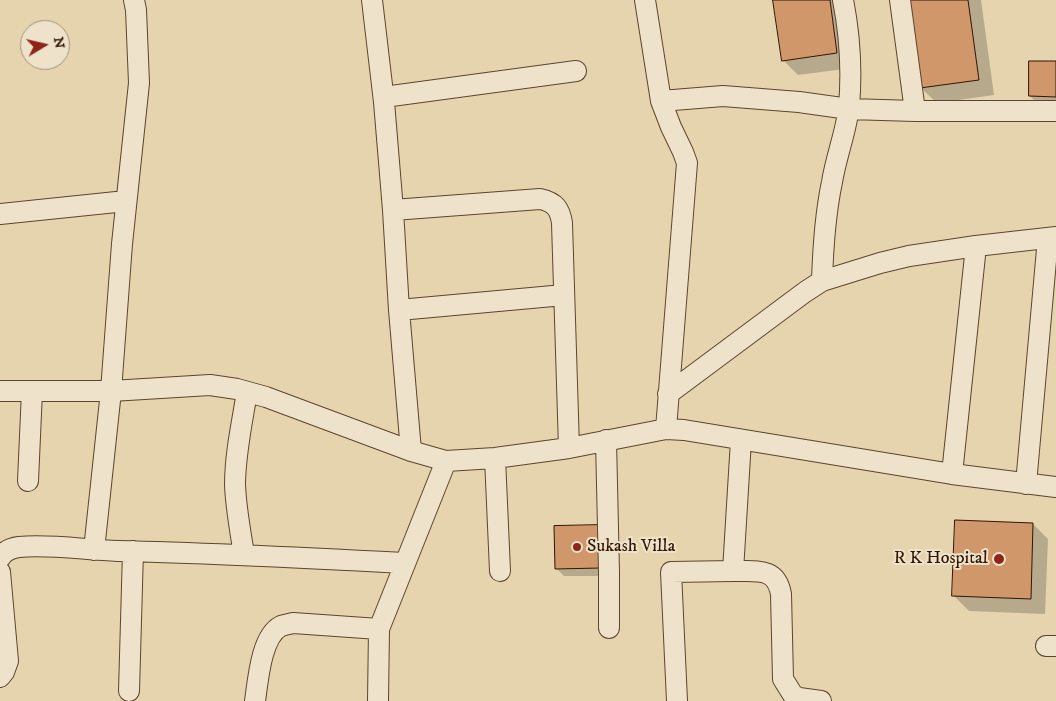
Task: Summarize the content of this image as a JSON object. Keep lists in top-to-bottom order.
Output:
{
  "places": ["Sukash Villa", "R K Hospital"],
  "north": "right"
}
